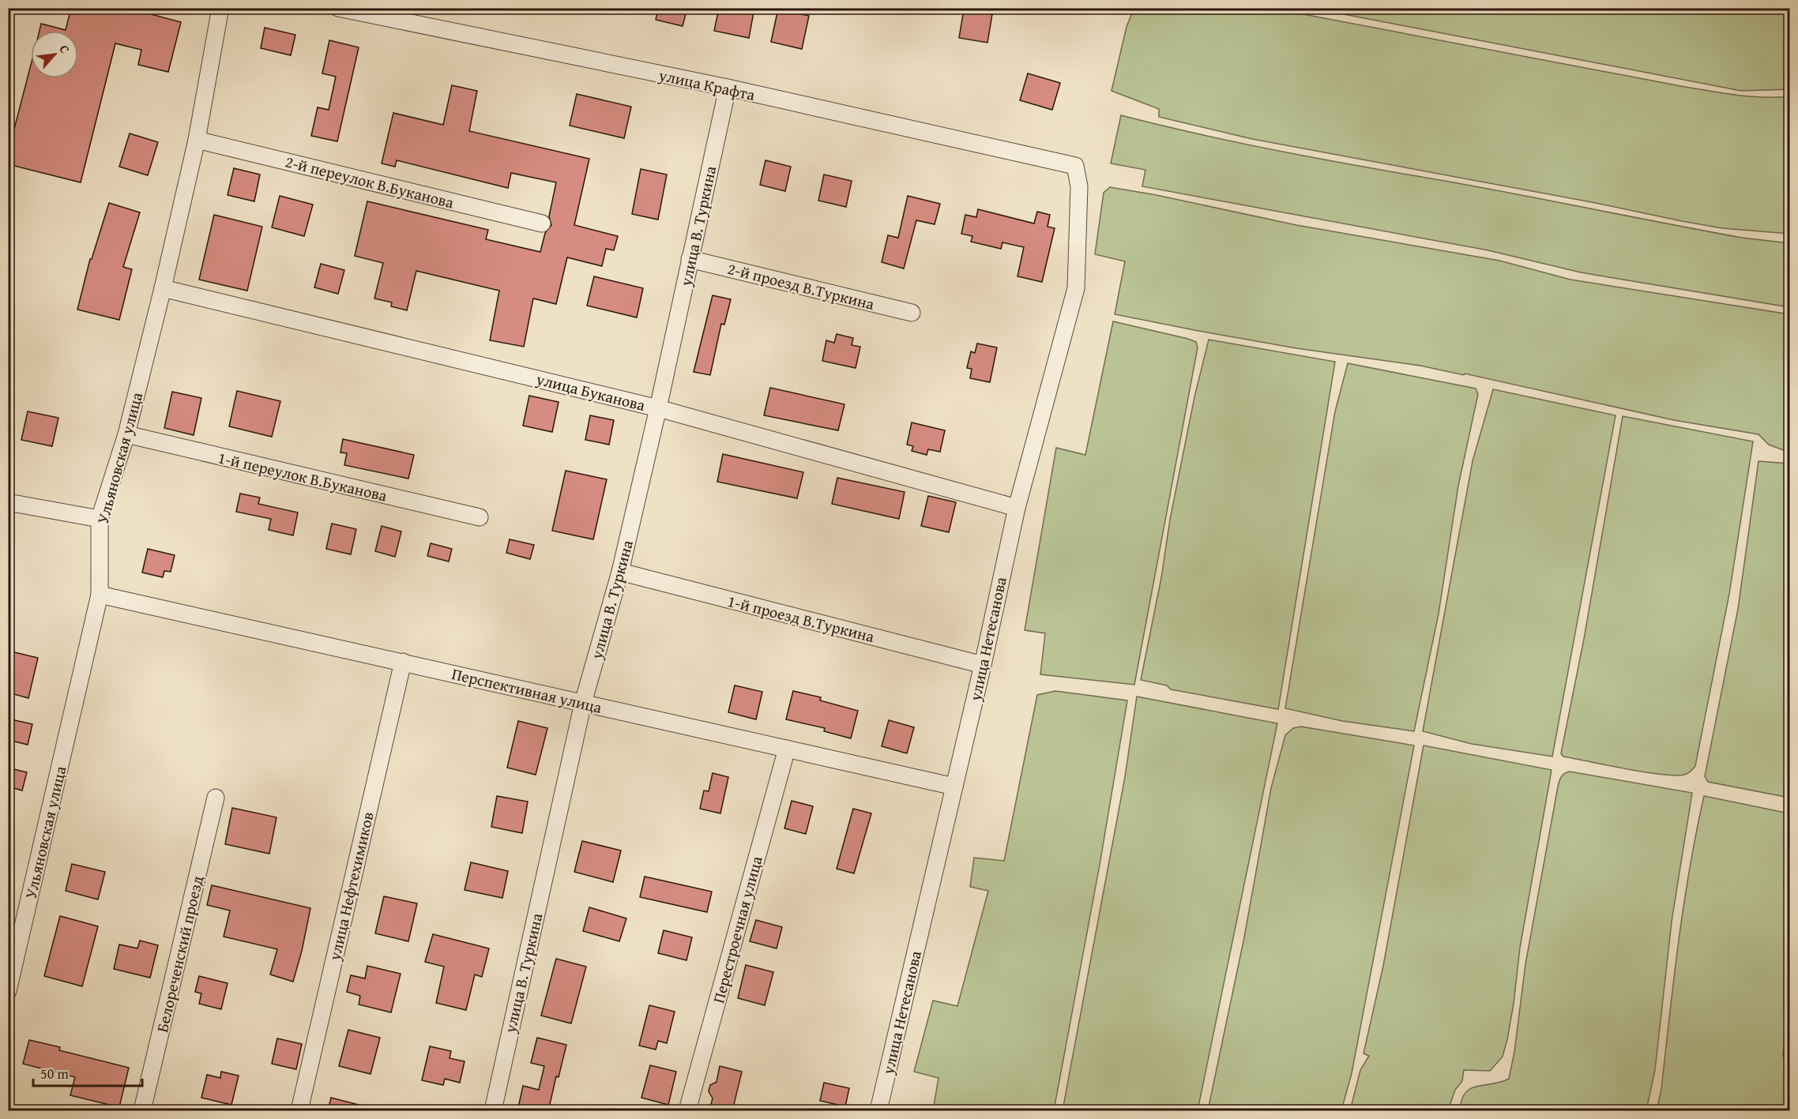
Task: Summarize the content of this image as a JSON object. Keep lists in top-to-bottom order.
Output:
{
  "streets": {
    "street": [
      "улица Крафта",
      "2-й переулок В.Буканова",
      "улица В. Туркина",
      "2-й проезд В.Туркина",
      "улица Буканова",
      "Ульяновская улица",
      "1-й переулок В.Буканова",
      "1-й проезд В.Туркина",
      "улица Нетесанова",
      "Перспективная улица",
      "улица Нефтехимиков",
      "Перестроечная улица",
      "Белореченский проезд"
    ]
  },
  "crossings": [
    ["улица Крафта", "улица В. Туркина"],
    ["улица Крафта", "улица Нетесанова"],
    ["2-й переулок В.Буканова", "Ульяновская улица"],
    ["улица В. Туркина", "2-й проезд В.Туркина"],
    ["улица В. Туркина", "улица Буканова"],
    ["улица В. Туркина", "1-й проезд В.Туркина"],
    ["улица В. Туркина", "Перспективная улица"],
    ["улица Буканова", "Ульяновская улица"],
    ["улица Буканова", "улица Нетесанова"],
    ["Ульяновская улица", "1-й переулок В.Буканова"],
    ["Ульяновская улица", "Перспективная улица"],
    ["1-й проезд В.Туркина", "улица Нетесанова"],
    ["улица Нетесанова", "Перспективная улица"],
    ["Перспективная улица", "улица Нефтехимиков"],
    ["Перспективная улица", "Перестроечная улица"]
  ],
  "scale_bar": "50 m",
  "north": "top right"
}
